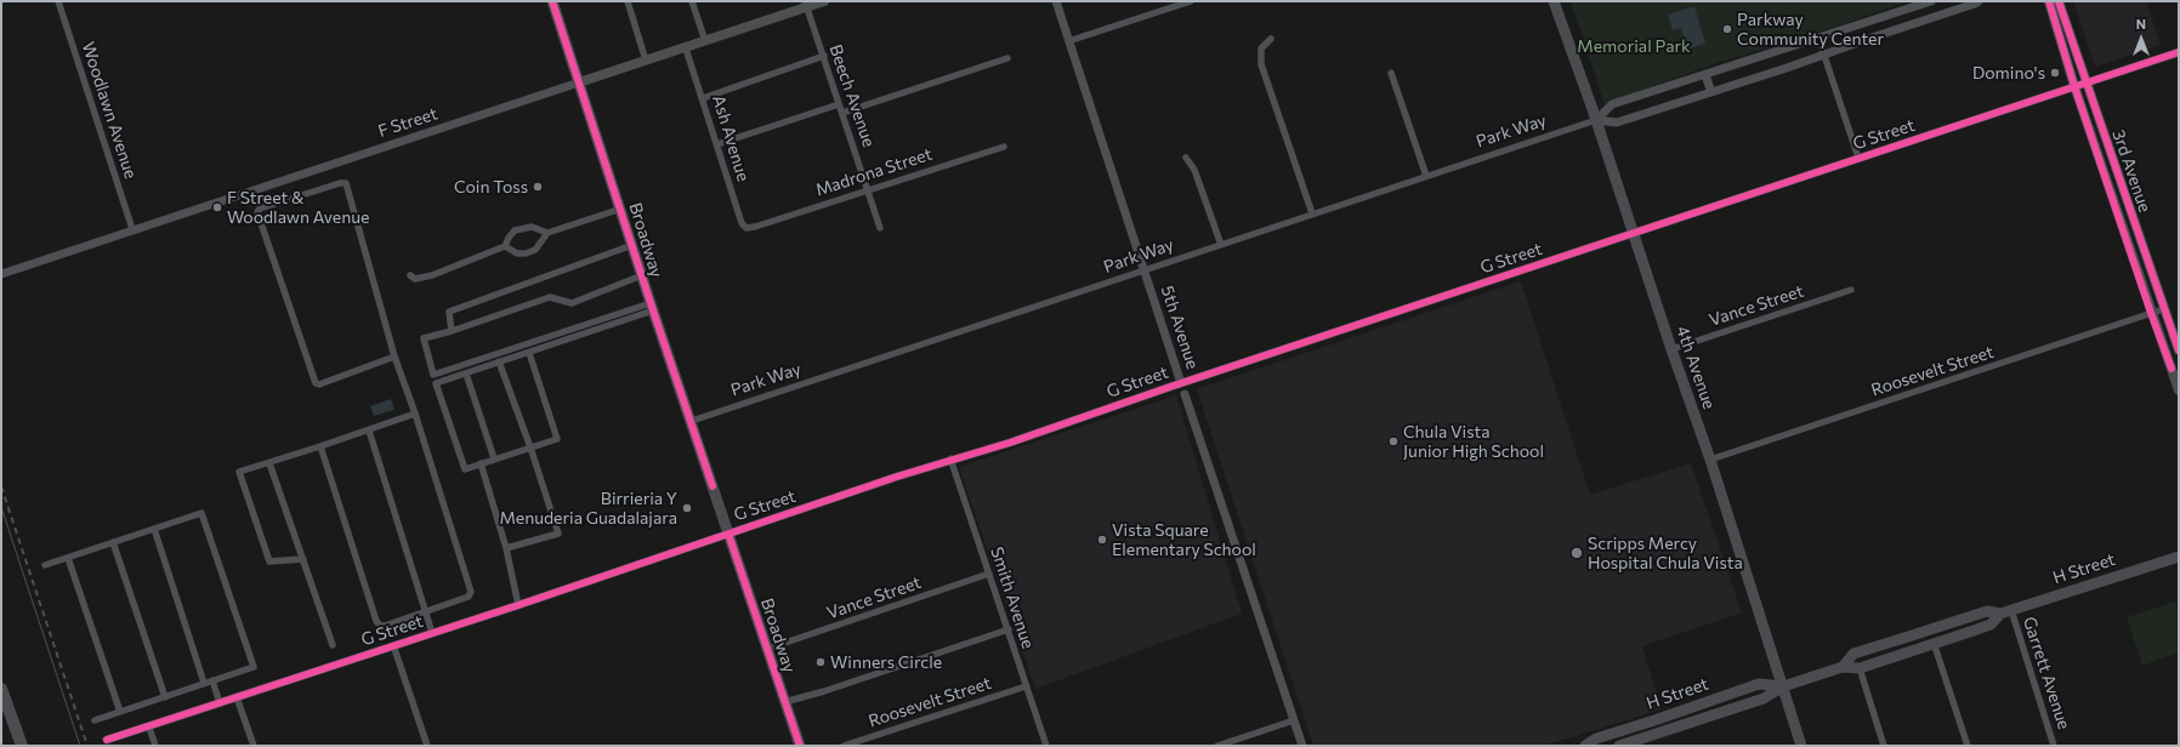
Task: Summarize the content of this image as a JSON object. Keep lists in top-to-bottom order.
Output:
{
  "streets": {
    "main road": [
      "F Street",
      "3rd Avenue",
      "Broadway",
      "4th Avenue",
      "H Street"
    ],
    "street": [
      "Beech Avenue",
      "Woodlawn Avenue",
      "Park Way",
      "G Street",
      "Ash Avenue",
      "Madrona Street",
      "Vance Street",
      "5th Avenue",
      "Roosevelt Street",
      "Smith Avenue",
      "Garrett Avenue"
    ]
  },
  "crossings": [
    ["Beech Avenue", "F Street"],
    ["Beech Avenue", "Madrona Street"],
    ["Woodlawn Avenue", "F Street"],
    ["F Street", "Ash Avenue"],
    ["F Street", "Broadway"],
    ["Park Way", "Broadway"],
    ["Park Way", "5th Avenue"],
    ["Park Way", "4th Avenue"],
    ["G Street", "3rd Avenue"],
    ["G Street", "Broadway"],
    ["G Street", "5th Avenue"],
    ["G Street", "4th Avenue"],
    ["G Street", "Smith Avenue"],
    ["Ash Avenue", "Madrona Street"],
    ["3rd Avenue", "Roosevelt Street"],
    ["Broadway", "Vance Street"],
    ["Vance Street", "4th Avenue"],
    ["Vance Street", "Smith Avenue"],
    ["4th Avenue", "Roosevelt Street"],
    ["4th Avenue", "H Street"],
    ["Roosevelt Street", "Smith Avenue"],
    ["H Street", "Garrett Avenue"]
  ],
  "parks": ["Memorial Park"],
  "places": [
    "Parkway Community Center",
    "Domino's",
    "Coin Toss",
    "F Street & Woodlawn Avenue",
    "Chula Vista Junior High School",
    "Birrieria Y Menuderia Guadalajara",
    "Vista Square Elementary School",
    "Scripps Mercy Hospital Chula Vista",
    "Winners Circle"
  ],
  "north": "top"
}
